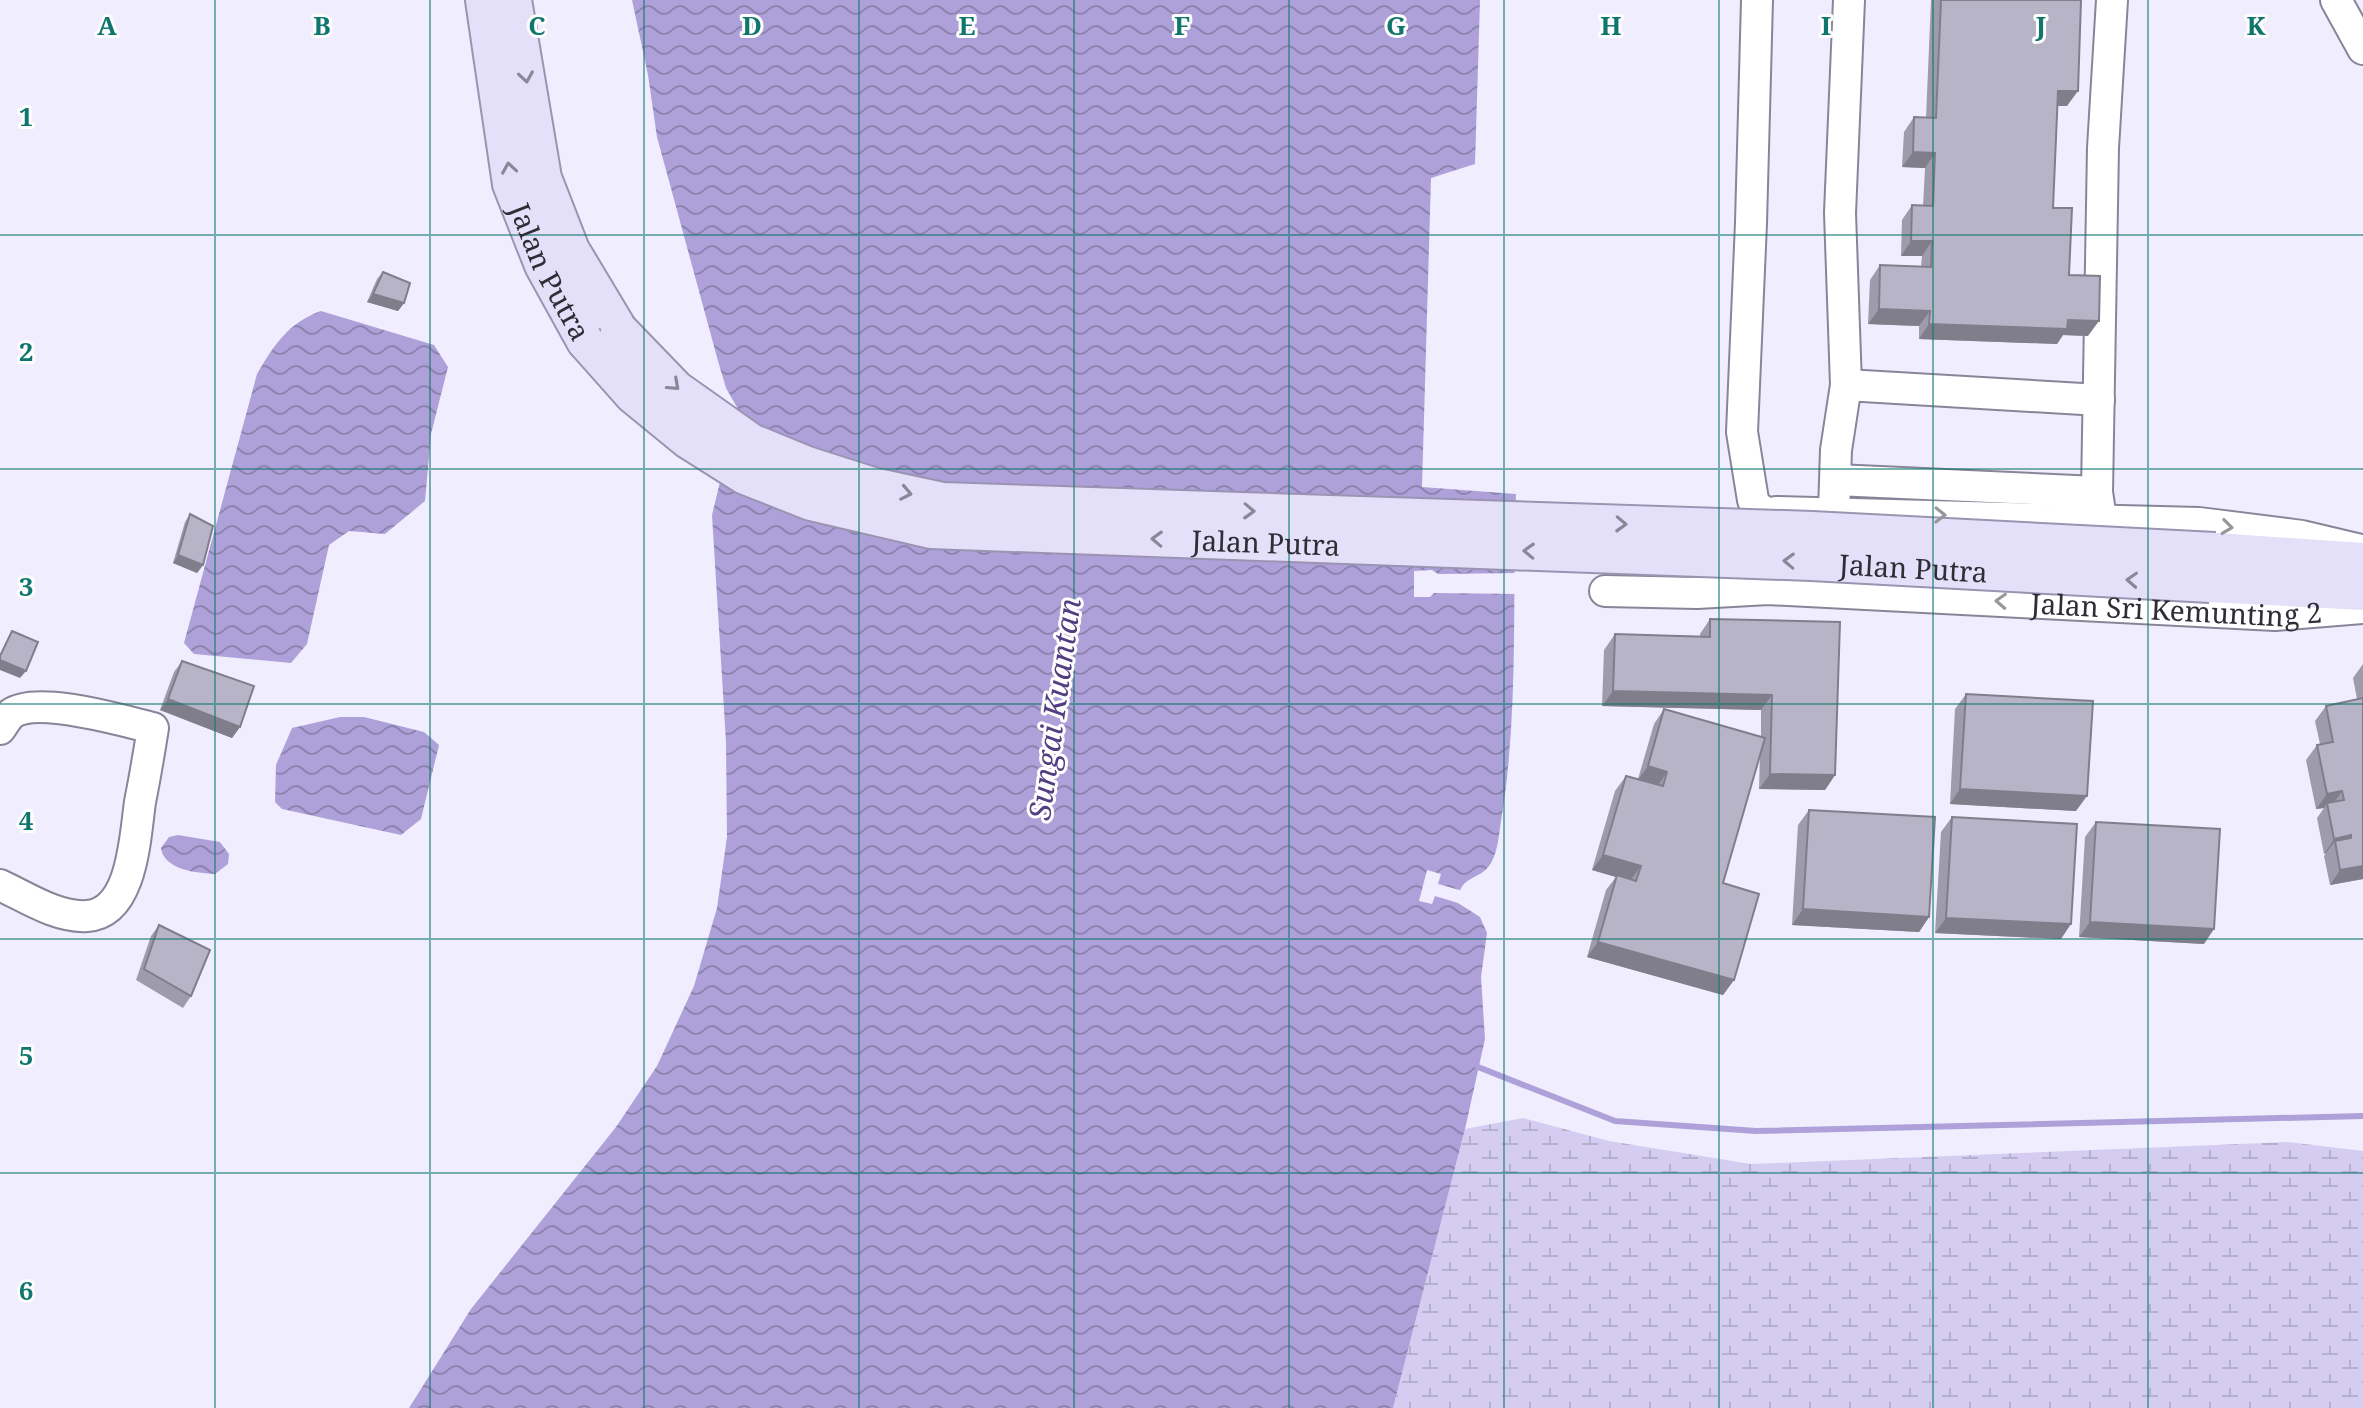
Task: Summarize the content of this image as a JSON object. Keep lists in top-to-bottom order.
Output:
{
  "streets": {
    "main road": ["Jalan Putra"],
    "street": ["Jalan Sri Kemunting 2"]
  },
  "water": ["Sungai Kuantan"],
  "grid": {
    "columns": [
      "A",
      "B",
      "C",
      "D",
      "E",
      "F",
      "G",
      "H",
      "I",
      "J",
      "K"
    ],
    "rows": [
      "1",
      "2",
      "3",
      "4",
      "5",
      "6"
    ]
  }
}
